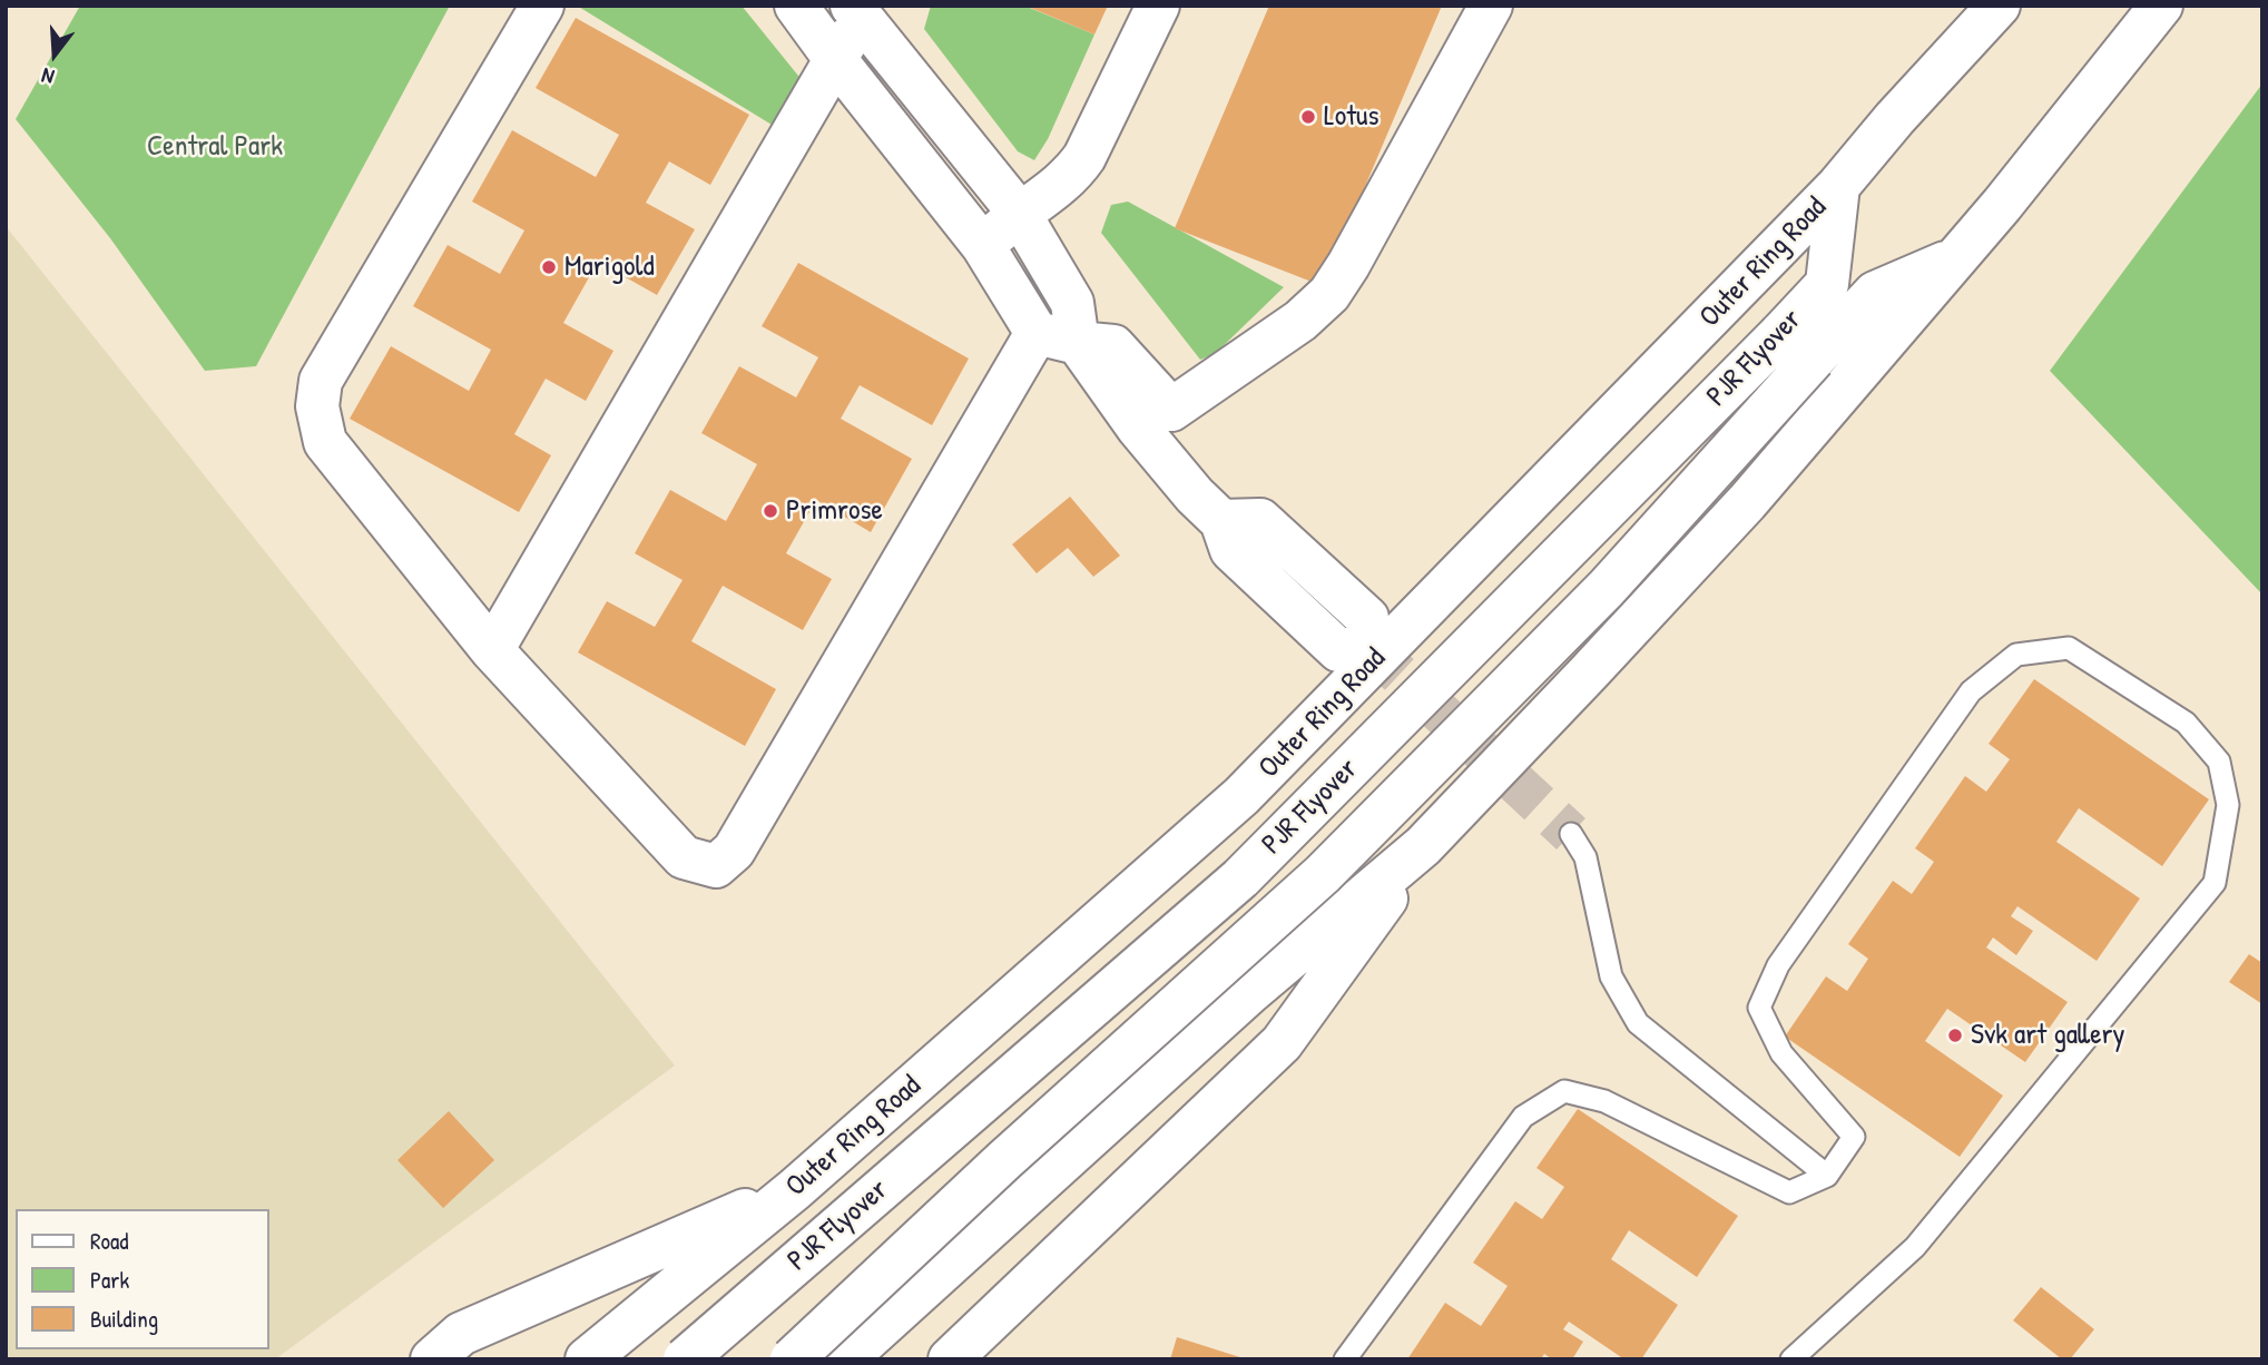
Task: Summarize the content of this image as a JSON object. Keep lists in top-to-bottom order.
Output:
{
  "streets": {
    "main road": ["Outer Ring Road", "PJR Flyover"]
  },
  "crossings": [
    ["Outer Ring Road", "PJR Flyover"]
  ],
  "parks": ["Central Park"],
  "places": [
    "Lotus",
    "Marigold",
    "Primrose",
    "Svk art gallery"
  ],
  "legend": ["Road", "Park", "Building"],
  "north": "bottom"
}
